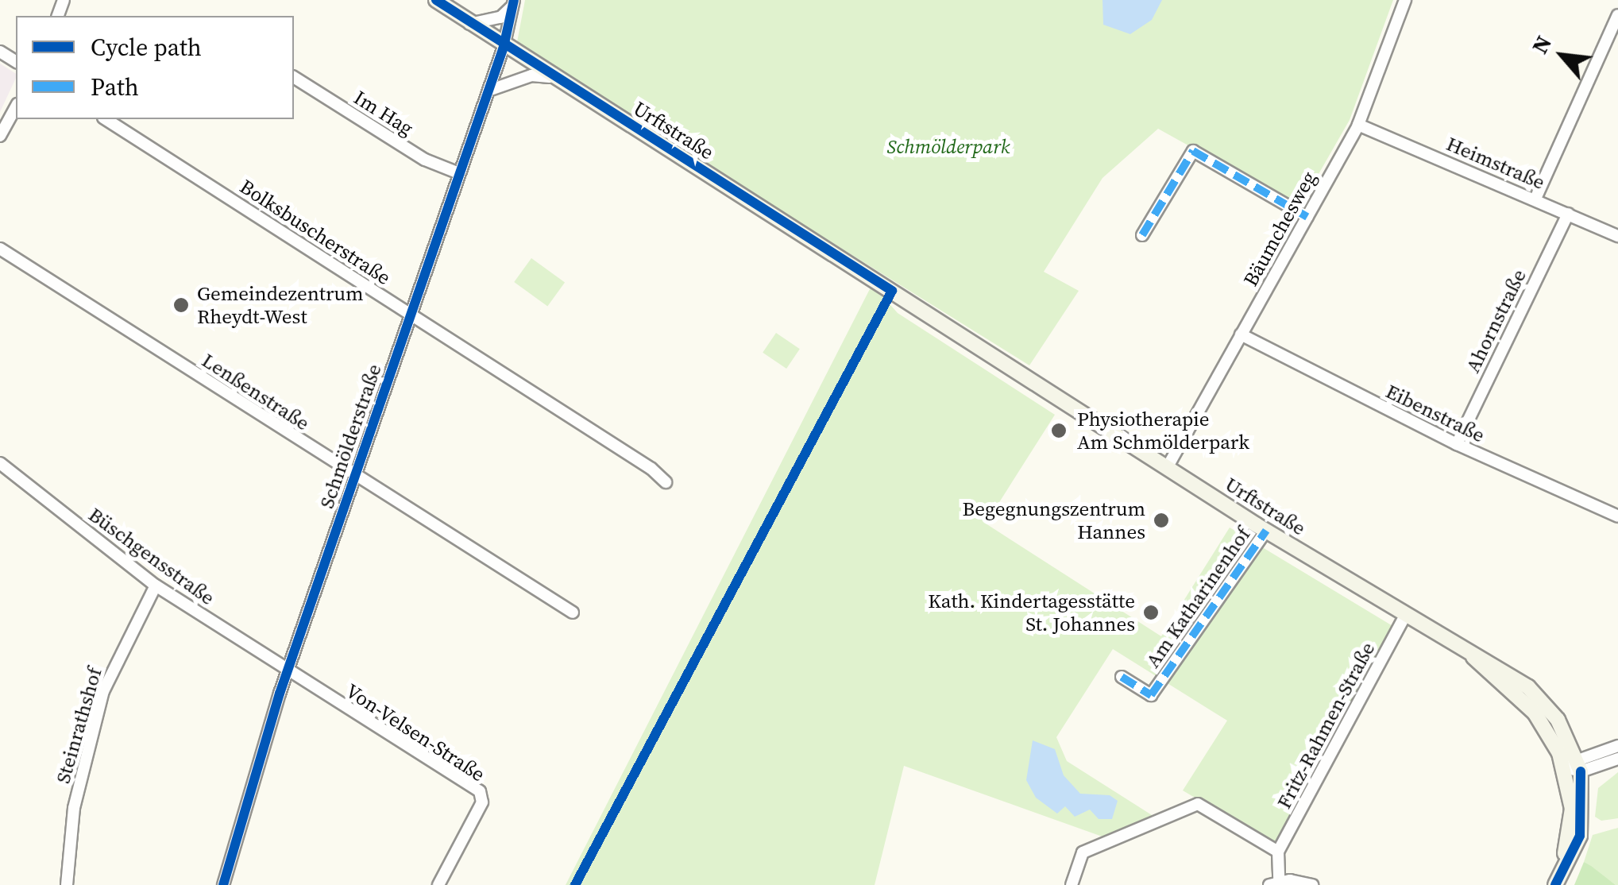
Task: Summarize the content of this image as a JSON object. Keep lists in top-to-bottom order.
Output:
{
  "streets": {
    "street": [
      "Im Hag",
      "Urftstraße",
      "Heimstraße",
      "Bäumchesweg",
      "Bolksbuscherstraße",
      "Ahornstraße",
      "Lenßenstraße",
      "Eibenstraße",
      "Schmölderstraße",
      "Büschgensstraße",
      "Am Katharinenhof",
      "Steinrathshof",
      "Fritz-Rahmen-Straße",
      "Von-Velsen-Straße"
    ]
  },
  "crossings": [
    ["Im Hag", "Schmölderstraße"],
    ["Urftstraße", "Bäumchesweg"],
    ["Urftstraße", "Schmölderstraße"],
    ["Urftstraße", "Am Katharinenhof"],
    ["Urftstraße", "Fritz-Rahmen-Straße"],
    ["Heimstraße", "Bäumchesweg"],
    ["Heimstraße", "Ahornstraße"],
    ["Bäumchesweg", "Eibenstraße"],
    ["Bolksbuscherstraße", "Schmölderstraße"],
    ["Ahornstraße", "Eibenstraße"],
    ["Lenßenstraße", "Schmölderstraße"],
    ["Schmölderstraße", "Büschgensstraße"],
    ["Schmölderstraße", "Von-Velsen-Straße"],
    ["Büschgensstraße", "Steinrathshof"],
    ["Büschgensstraße", "Von-Velsen-Straße"]
  ],
  "parks": ["Schmölderpark"],
  "places": [
    "Gemeindezentrum Rheydt-West",
    "Physiotherapie Am Schmölderpark",
    "Begegnungszentrum Hannes",
    "Kath. Kindertagesstätte St. Johannes"
  ],
  "legend": ["Cycle path", "Path"],
  "north": "top left"
}
